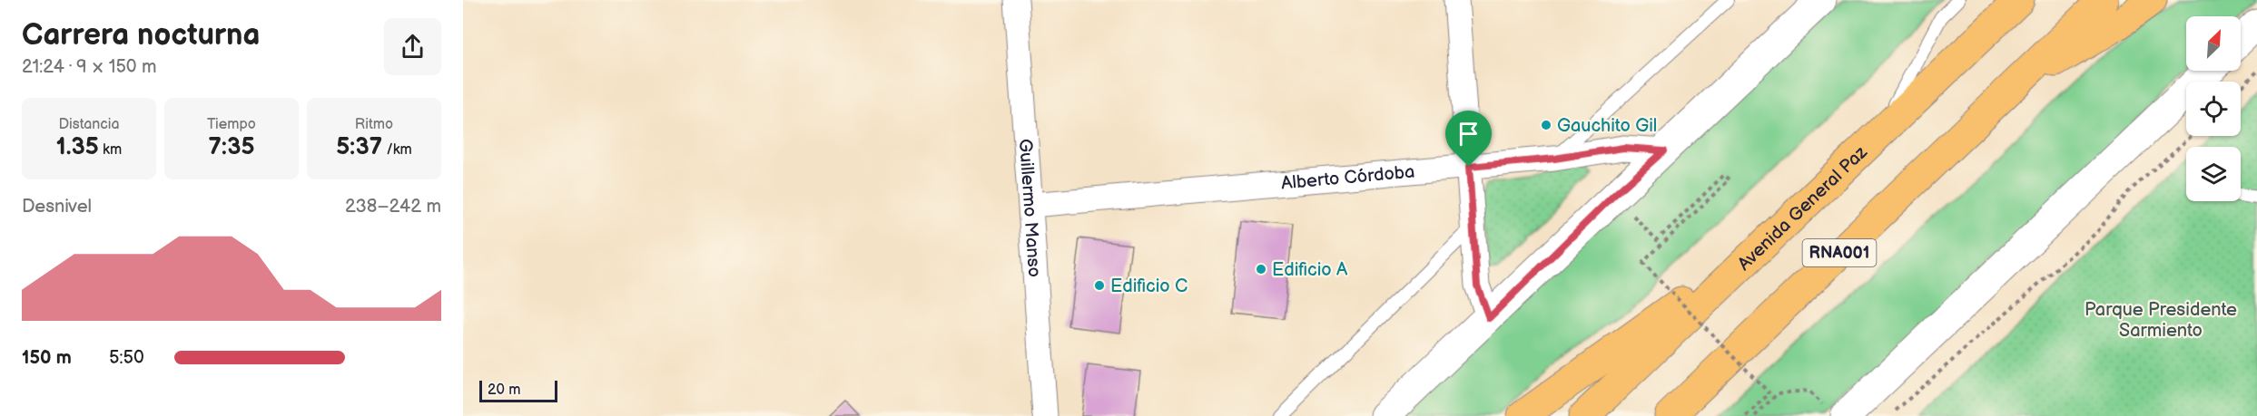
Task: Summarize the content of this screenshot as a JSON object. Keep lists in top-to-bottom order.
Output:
{
  "streets": {
    "highway": ["Avenida General Paz", "RNA001"],
    "street": ["Alberto Córdoba", "Guillermo Manso"]
  },
  "crossings": [
    ["Alberto Córdoba", "Guillermo Manso"]
  ],
  "parks": ["Parque Presidente Sarmiento"],
  "places": ["Gauchito Gil", "Edificio A", "Edificio C"],
  "scale_bar": "20 m",
  "north": "top right",
  "page": {
    "heading": ["Carrera nocturna", "21:24 · 9 × 150 m"],
    "stats": [
      ["Distancia", "1.35 km"],
      ["Tiempo", "7:35"],
      ["Ritmo", "5:37 /km"]
    ],
    "chart": ["Desnivel", "238–242 m"],
    "list": [
      {
        "name": "150 m",
        "note": "5:50"
      }
    ],
    "scale": "20 m"
  }
}
